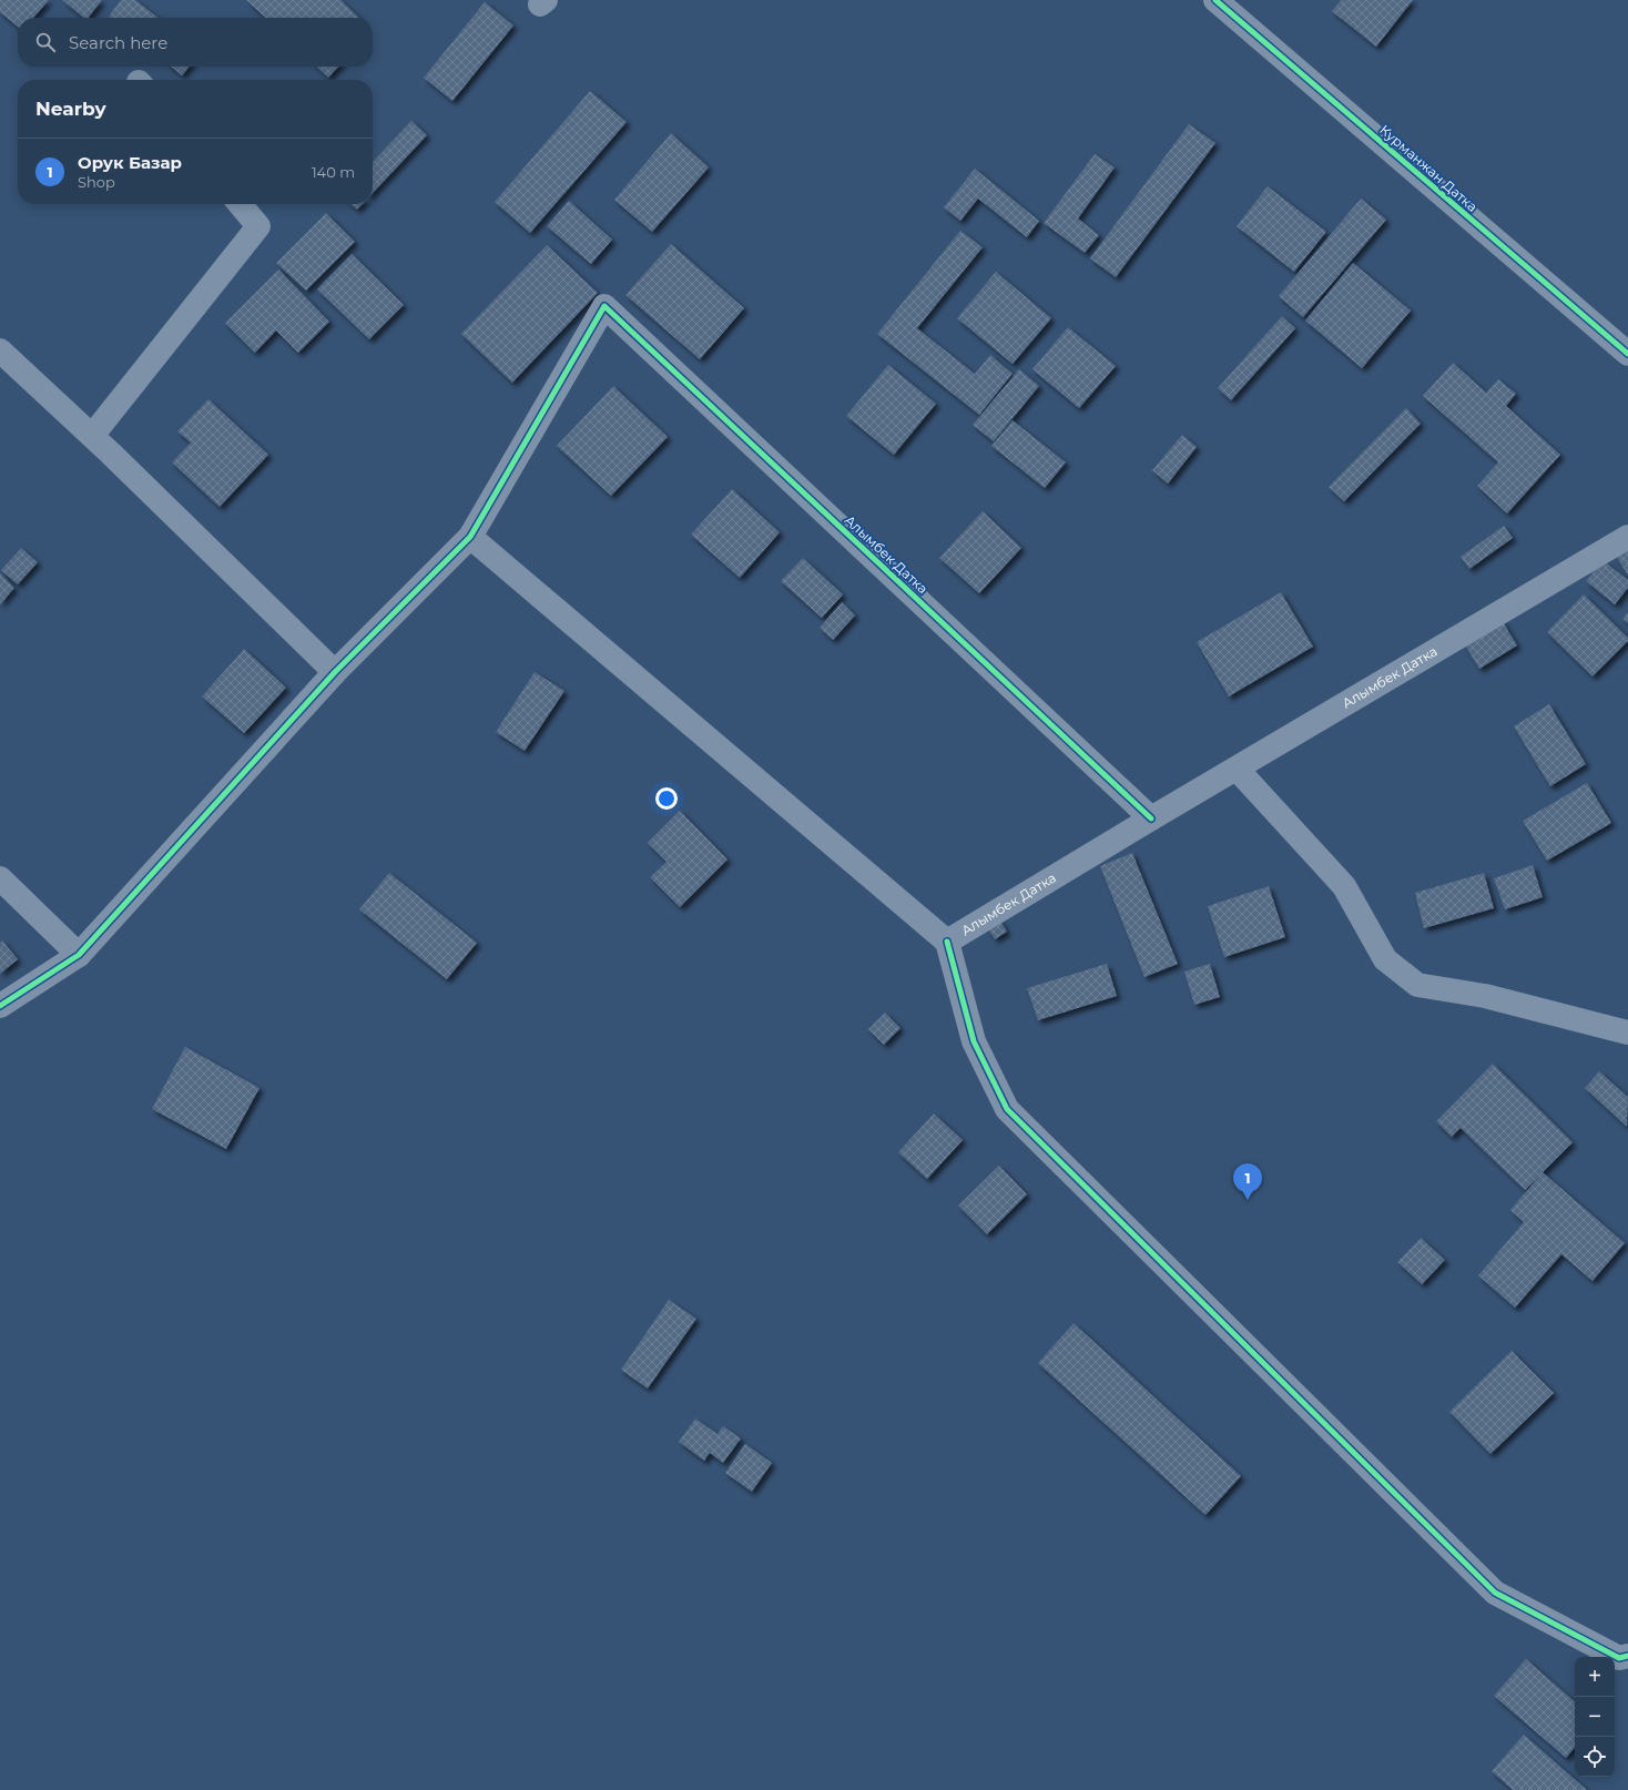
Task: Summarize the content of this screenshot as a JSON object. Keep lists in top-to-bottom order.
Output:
{
  "streets": {
    "street": ["Курманжан Датка", "Алымбек Датка"]
  },
  "page": {
    "search": "Search here",
    "heading": "Nearby",
    "list": [
      {
        "mark": "1",
        "name": "Орук Базар",
        "note": "Shop",
        "value": "140 m"
      }
    ],
    "pins": "1",
    "map_buttons": ["+", "−"]
  }
}
